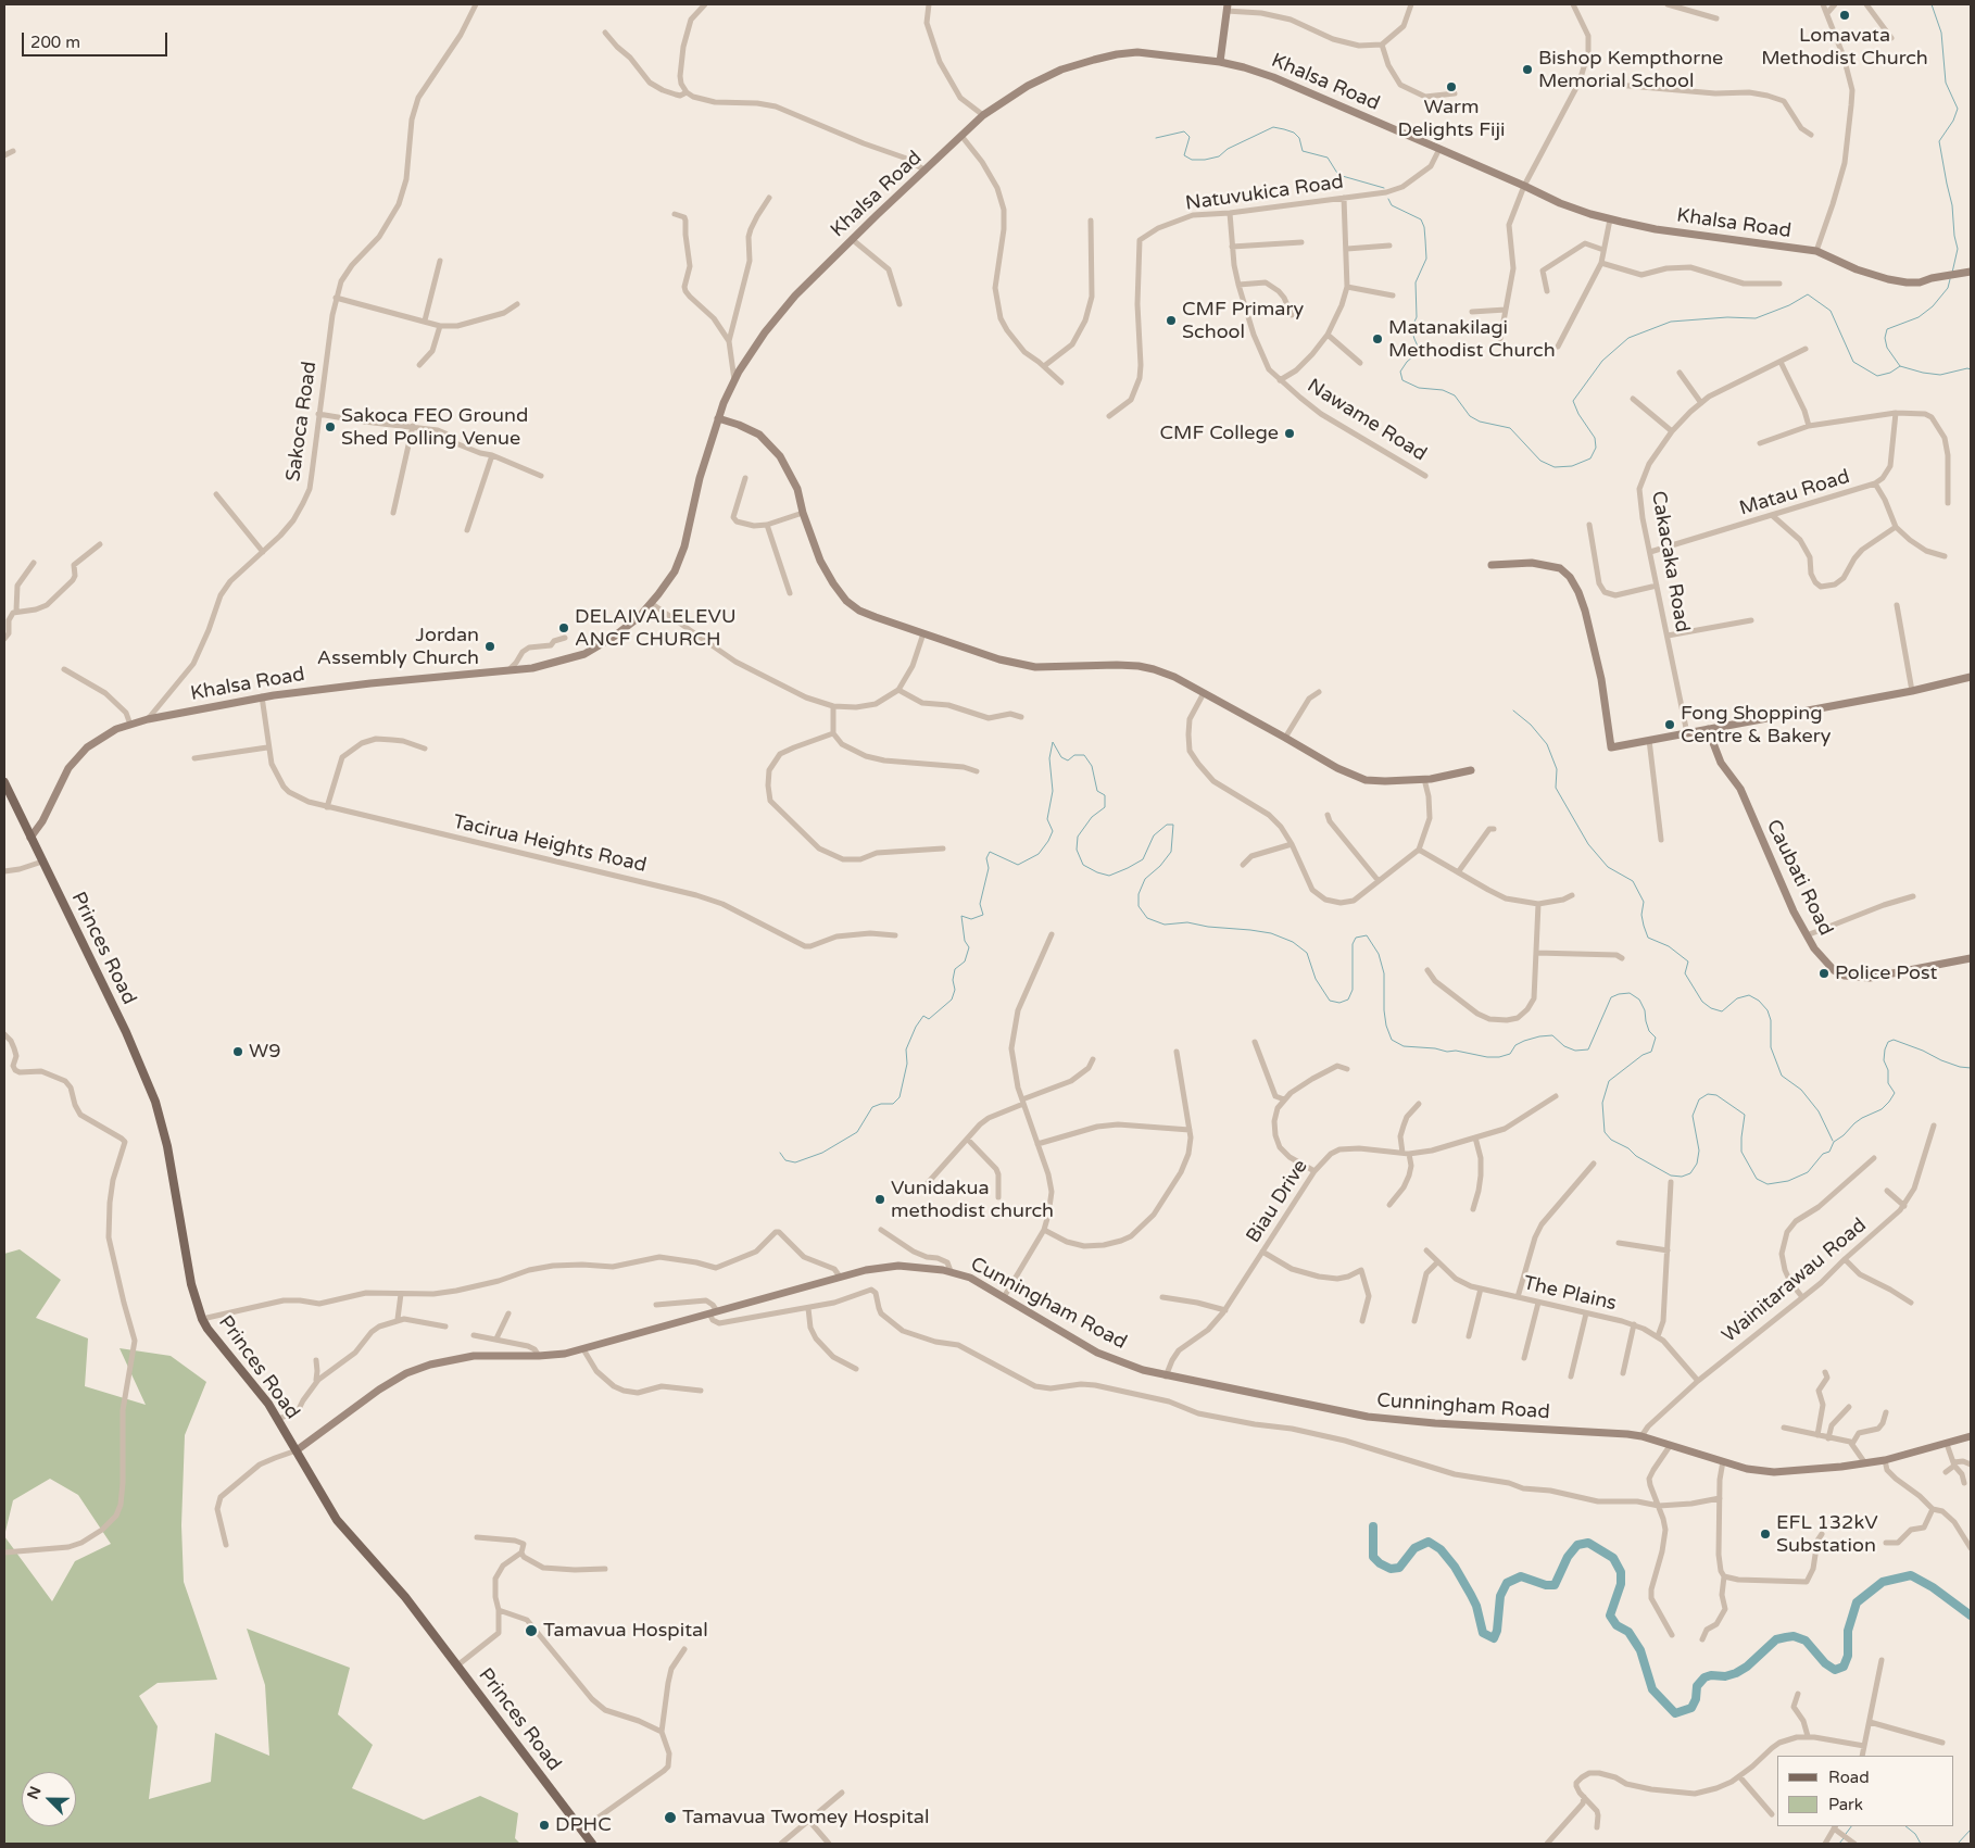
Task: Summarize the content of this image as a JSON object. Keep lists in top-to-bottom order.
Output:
{
  "streets": {
    "main road": [
      "Khalsa Road",
      "Caubati Road",
      "Princes Road",
      "Cunningham Road"
    ],
    "street": [
      "Natuvukica Road",
      "Nawame Road",
      "Sakoca Road",
      "Matau Road",
      "Cakacaka Road",
      "Tacirua Heights Road",
      "Biau Drive",
      "Wainitarawau Road",
      "The Plains"
    ]
  },
  "crossings": [
    ["Khalsa Road", "Natuvukica Road"],
    ["Khalsa Road", "Sakoca Road"],
    ["Khalsa Road", "Tacirua Heights Road"],
    ["Khalsa Road", "Princes Road"],
    ["Natuvukica Road", "Nawame Road"],
    ["Matau Road", "Cakacaka Road"],
    ["Princes Road", "Cunningham Road"],
    ["Biau Drive", "Cunningham Road"],
    ["Wainitarawau Road", "The Plains"],
    ["Wainitarawau Road", "Cunningham Road"]
  ],
  "places": [
    "Lomavata Methodist Church",
    "Bishop Kempthorne Memorial School",
    "Warm Delights Fiji",
    "CMF Primary School",
    "Matanakilagi Methodist Church",
    "Sakoca FEO Ground Shed Polling Venue",
    "CMF College",
    "DELAIVALELEVU ANCF CHURCH",
    "Jordan Assembly Church",
    "Fong Shopping Centre & Bakery",
    "Police Post",
    "W9",
    "Vunidakua methodist church",
    "EFL 132kV Substation",
    "Tamavua Hospital",
    "Tamavua Twomey Hospital",
    "DPHC"
  ],
  "legend": ["Road", "Park"],
  "scale_bar": "200 m",
  "north": "top left"
}
